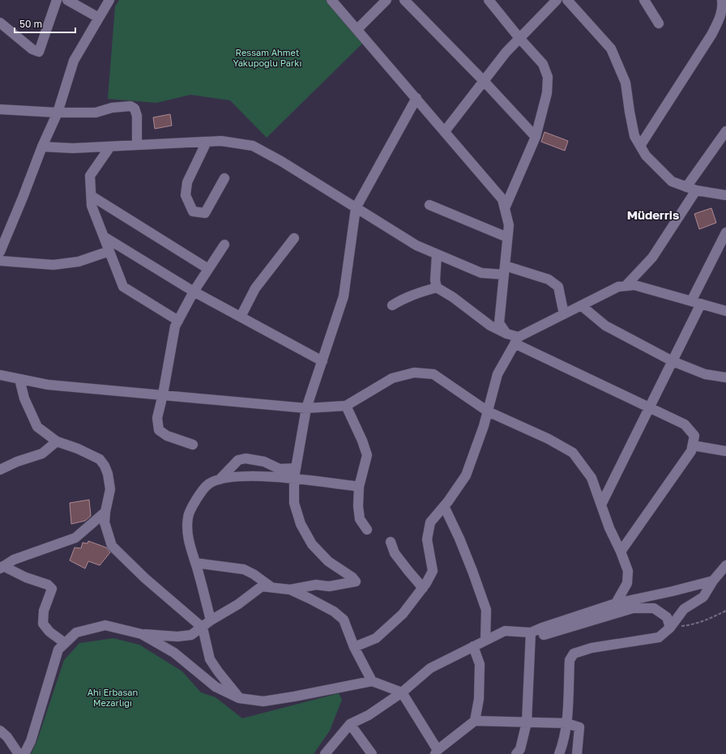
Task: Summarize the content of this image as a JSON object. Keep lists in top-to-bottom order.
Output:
{
  "districts": ["Müderris"],
  "parks": ["Ressam Ahmet Yakupoğlu Parkı", "Ahi Erbasan Mezarlığı"],
  "scale_bar": "50 m"
}
